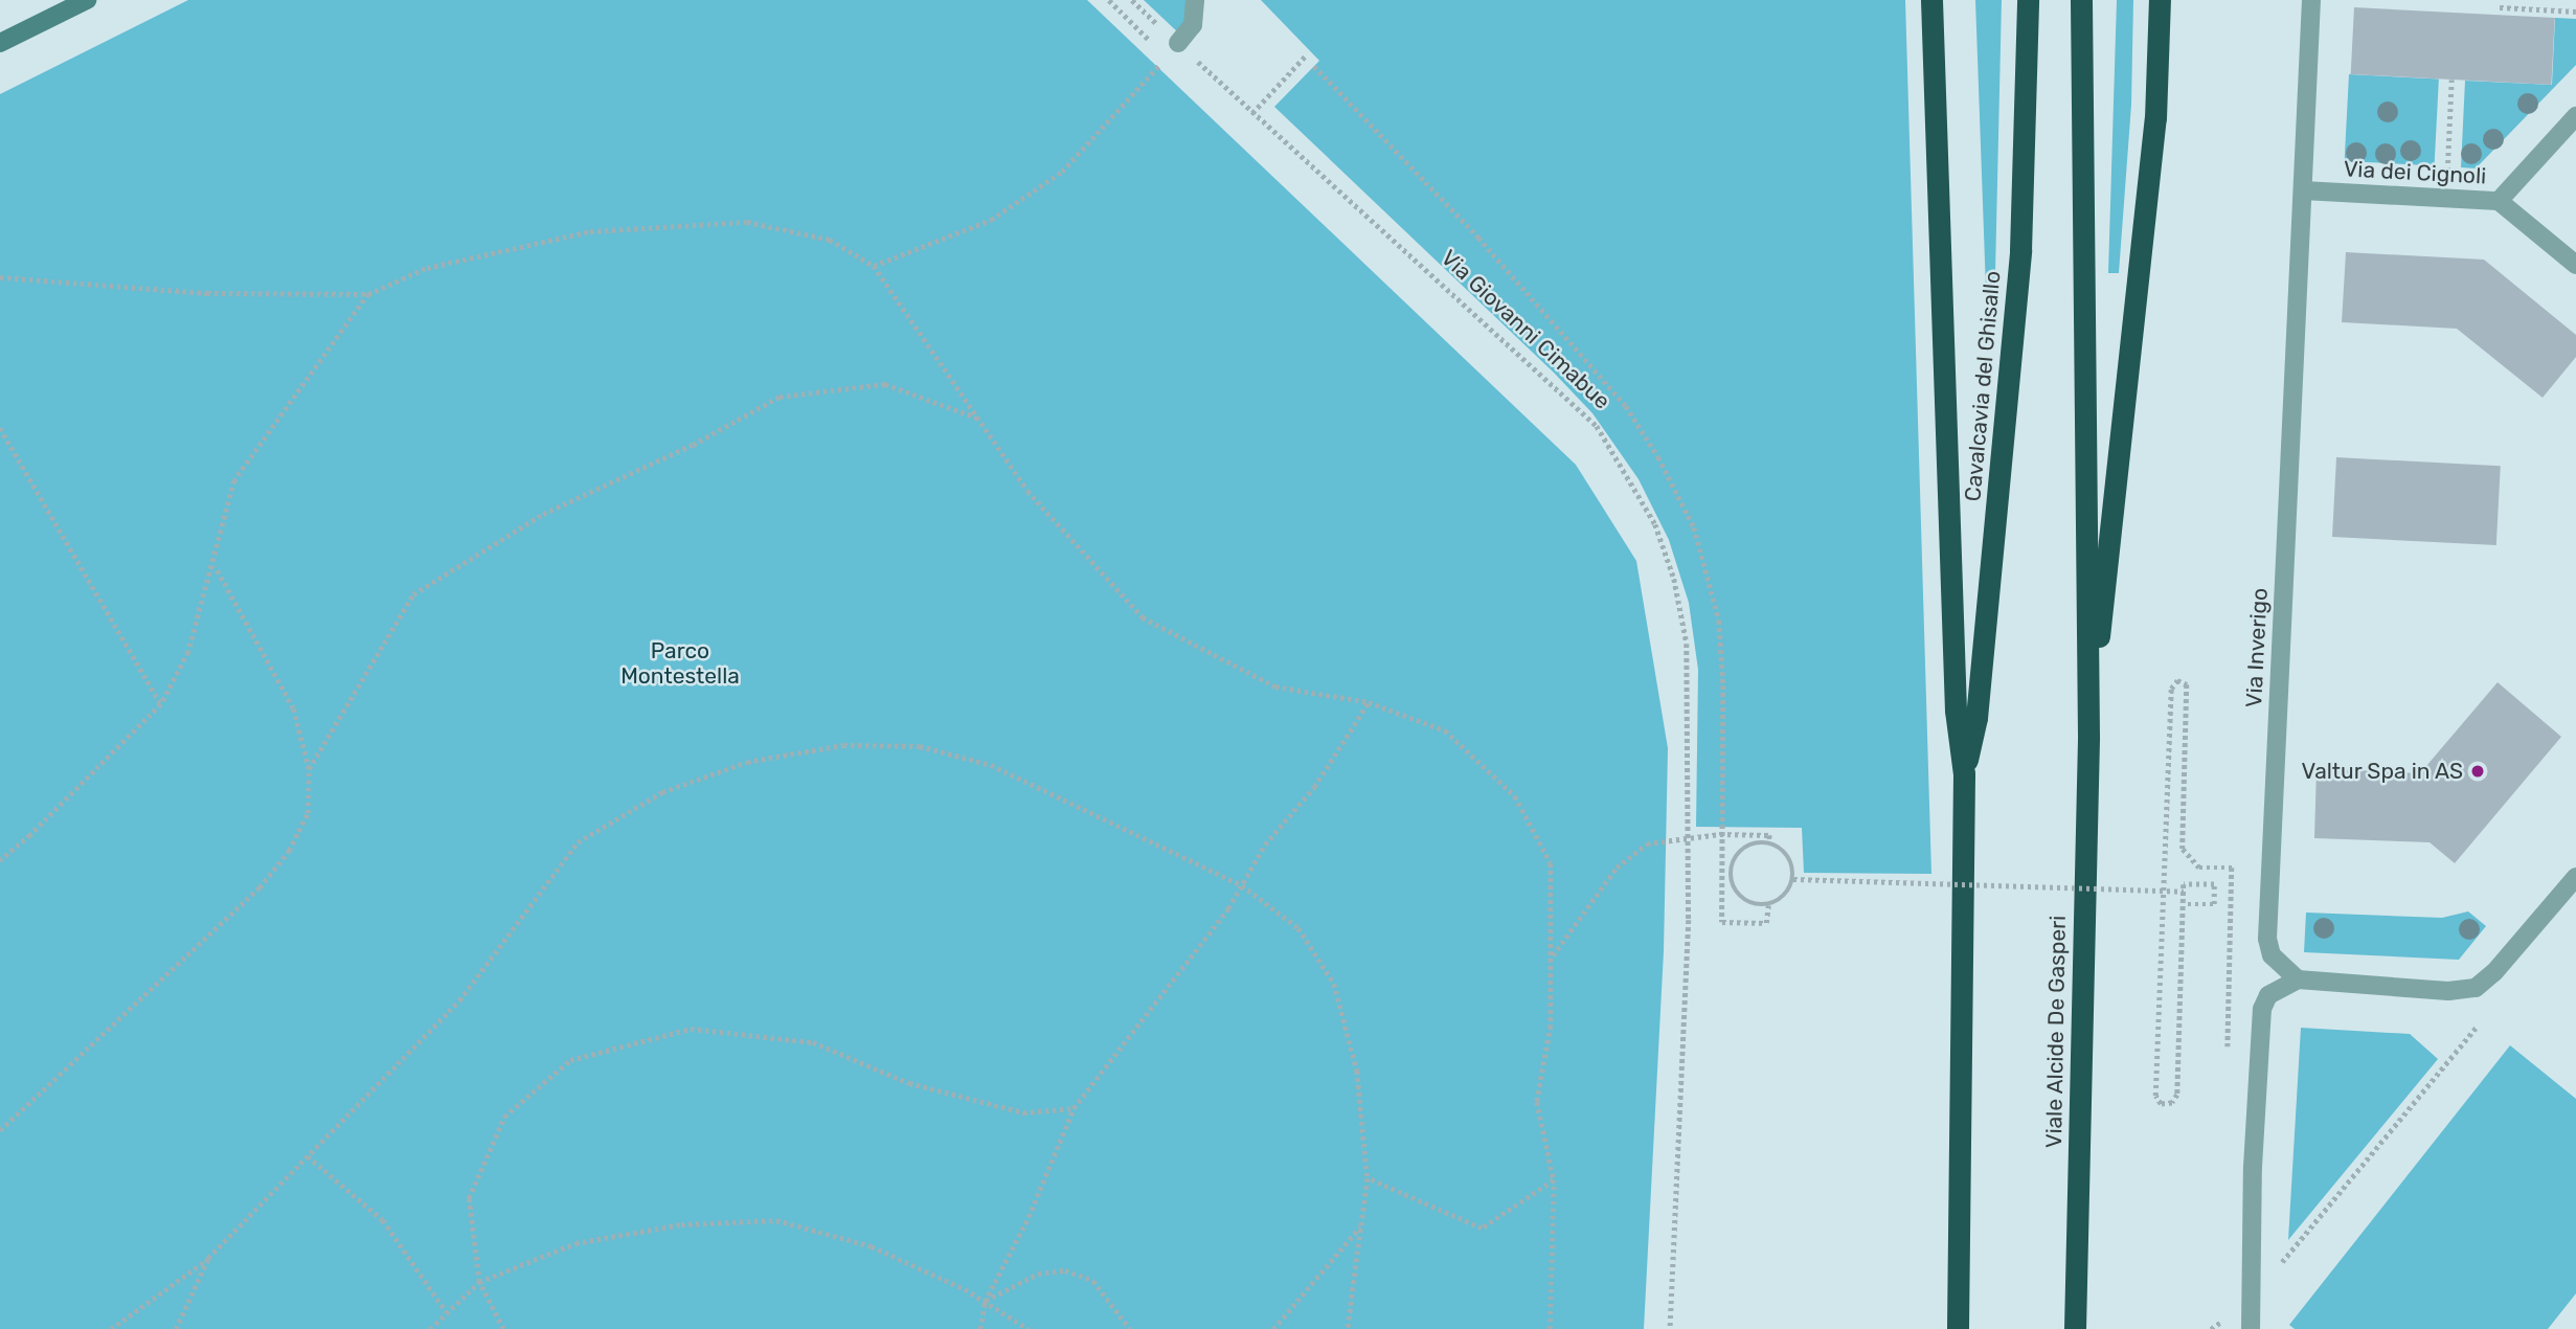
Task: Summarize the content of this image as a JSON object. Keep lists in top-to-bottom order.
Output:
{
  "streets": {
    "highway": ["Cavalcavia del Ghisallo", "Viale Alcide De Gasperi"],
    "street": ["Via dei Cignoli", "Via Inverigo"],
    "path": ["Via Giovanni Cimabue"]
  },
  "crossings": [
    ["Via dei Cignoli", "Via Inverigo"]
  ],
  "parks": ["Parco Montestella"],
  "places": ["Valtur Spa in AS"]
}
